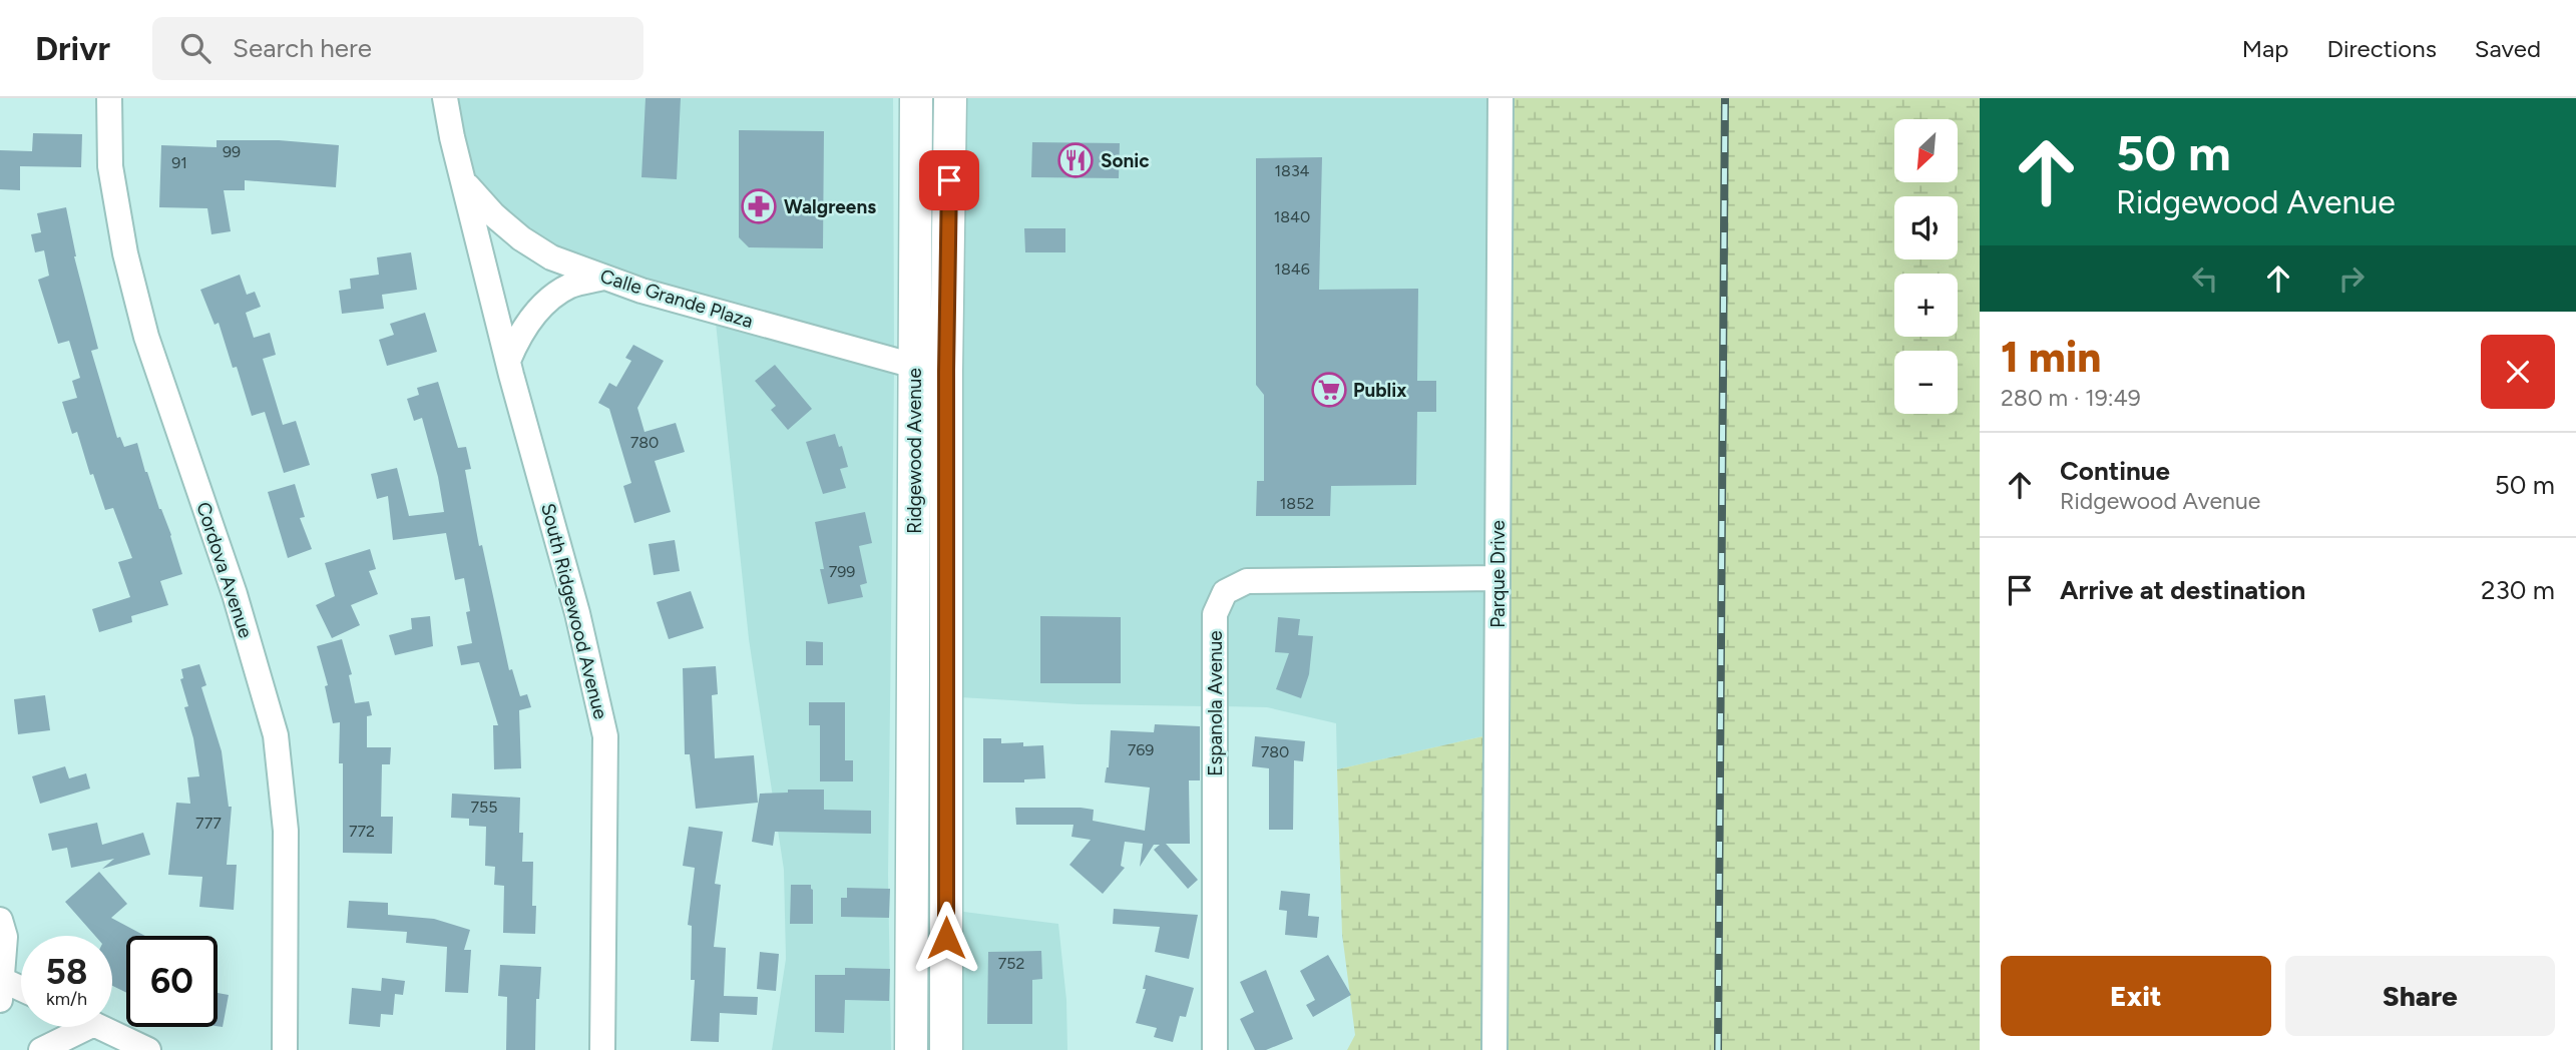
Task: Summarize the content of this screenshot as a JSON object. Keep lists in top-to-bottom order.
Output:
{
  "streets": {
    "main road": ["Ridgewood Avenue"],
    "street": [
      "Calle Grande Plaza",
      "Cordova Avenue",
      "Parque Drive",
      "South Ridgewood Avenue",
      "Espanola Avenue"
    ]
  },
  "crossings": [
    ["Calle Grande Plaza", "Ridgewood Avenue"],
    ["Calle Grande Plaza", "South Ridgewood Avenue"],
    ["Parque Drive", "Espanola Avenue"]
  ],
  "places": {
    "restaurant": ["Sonic"],
    "pharmacy": ["Walgreens"],
    "supermarket": ["Publix"]
  },
  "house_numbers": [
    "99",
    "91",
    "1834",
    "1840",
    "1846",
    "780",
    "1852",
    "799",
    "769",
    "780",
    "755",
    "777",
    "772",
    "752"
  ],
  "north": "bottom left",
  "page": {
    "header": "Drivr",
    "search": "Search here",
    "nav": ["Map", "Directions", "Saved"],
    "turn": ["50 m", "Ridgewood Avenue"],
    "map_buttons": ["+", "−"],
    "heading": ["1 min", "280 m · 19:49"],
    "list": [
      {
        "name": "Continue",
        "note": "Ridgewood Avenue",
        "value": "50 m"
      },
      {
        "name": "Arrive at destination",
        "value": "230 m"
      }
    ],
    "speed": "58 km/h",
    "limit": "60",
    "buttons": ["Exit", "Share"]
  }
}
